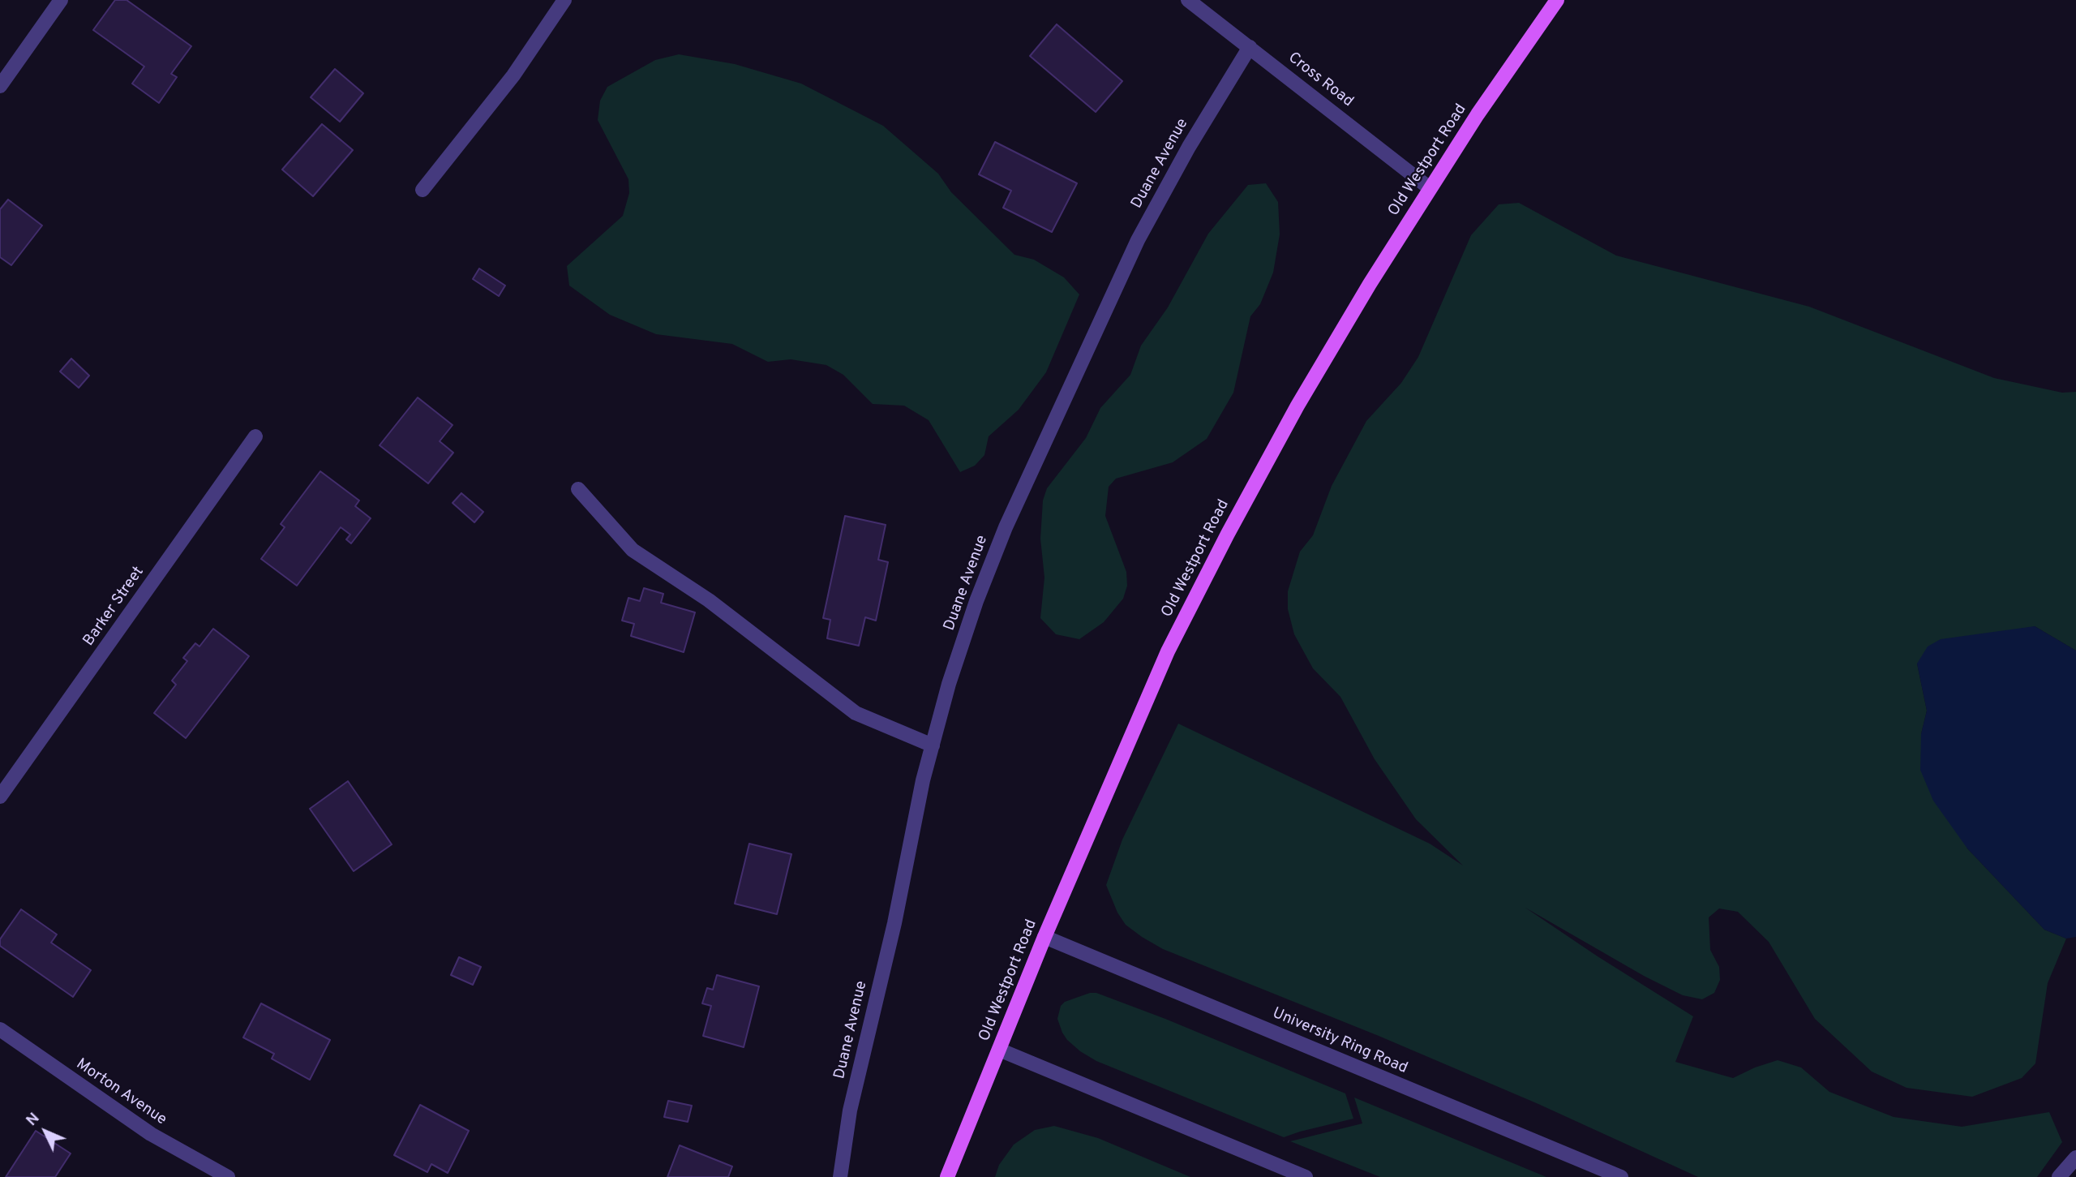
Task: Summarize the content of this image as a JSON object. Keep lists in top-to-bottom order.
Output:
{
  "streets": {
    "main road": ["Old Westport Road"],
    "street": [
      "Cross Road",
      "Duane Avenue",
      "Barker Street",
      "University Ring Road",
      "Morton Avenue"
    ]
  },
  "crossings": [
    ["Cross Road", "Old Westport Road"],
    ["Cross Road", "Duane Avenue"],
    ["Old Westport Road", "University Ring Road"]
  ],
  "north": "top left"
}
